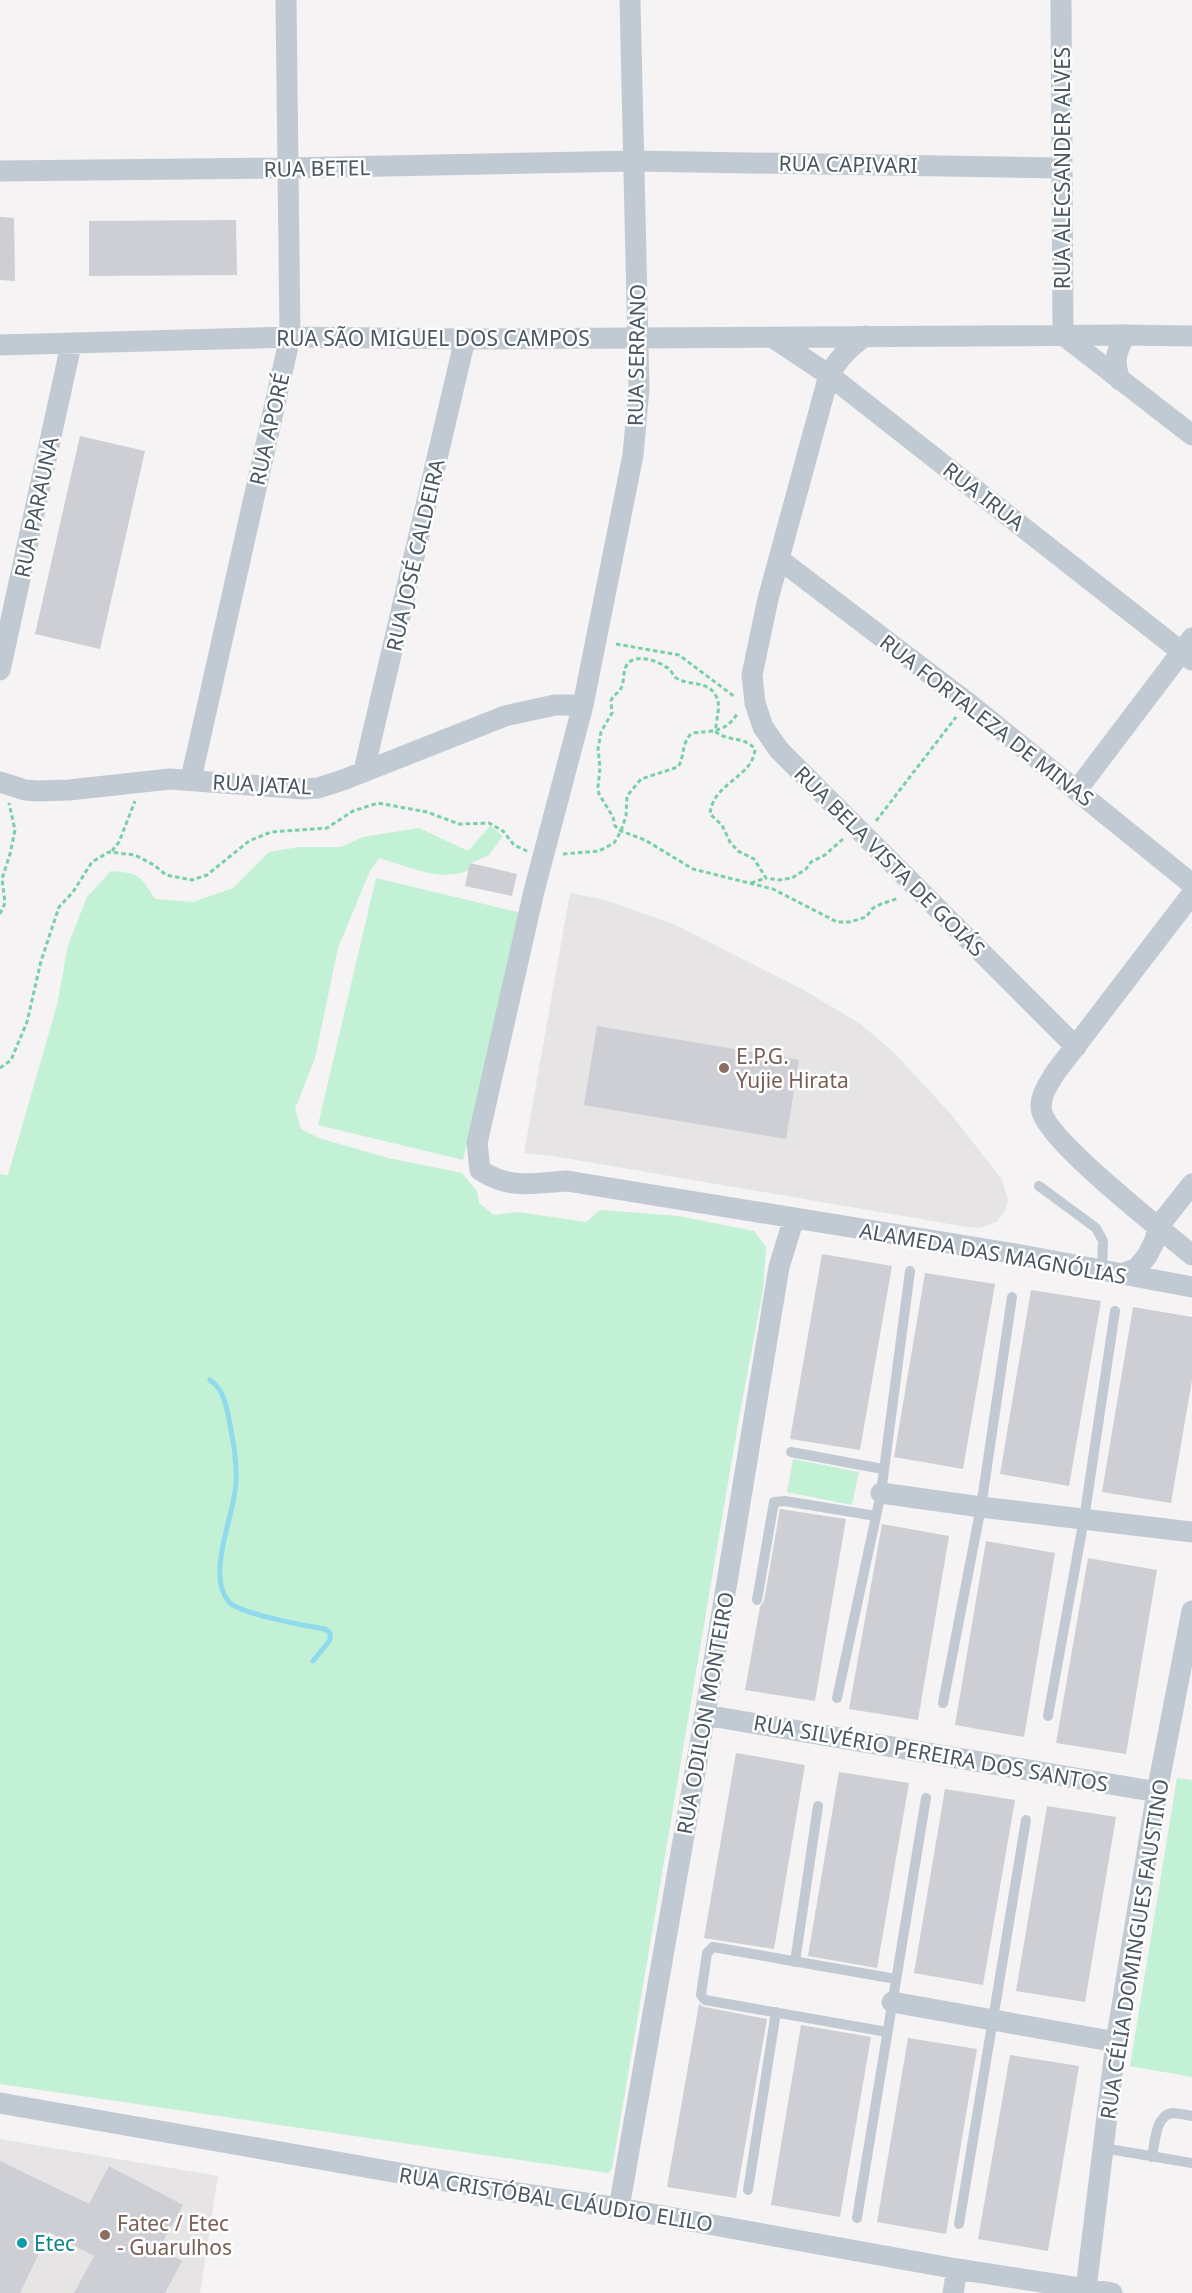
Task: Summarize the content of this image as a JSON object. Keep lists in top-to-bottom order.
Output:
{
  "streets": {
    "street": [
      "RUA CAPIVARI",
      "RUA BETEL",
      "RUA ALECSANDER ALVES",
      "RUA SÃO MIGUEL DOS CAMPOS",
      "RUA SERRANO",
      "RUA APORÉ",
      "RUA IRUA",
      "RUA PARAUNA",
      "RUA JOSÉ CALDEIRA",
      "RUA FORTALEZA DE MINAS",
      "RUA JATAL",
      "RUA BELA VISTA DE GOIÁS",
      "ALAMEDA DAS MAGNÓLIAS",
      "RUA ODILON MONTEIRO",
      "RUA SILVÉRIO PEREIRA DOS SANTOS",
      "RUA CÉLIA DOMINGUES FAUSTINO",
      "RUA CRISTÓBAL CLÁUDIO ELILO"
    ]
  },
  "crossings": [
    ["RUA CAPIVARI", "RUA BETEL"],
    ["RUA CAPIVARI", "RUA ALECSANDER ALVES"],
    ["RUA CAPIVARI", "RUA SERRANO"],
    ["RUA BETEL", "RUA SERRANO"],
    ["RUA BETEL", "RUA APORÉ"],
    ["RUA ALECSANDER ALVES", "RUA SÃO MIGUEL DOS CAMPOS"],
    ["RUA SÃO MIGUEL DOS CAMPOS", "RUA SERRANO"],
    ["RUA SÃO MIGUEL DOS CAMPOS", "RUA APORÉ"],
    ["RUA SÃO MIGUEL DOS CAMPOS", "RUA IRUA"],
    ["RUA SÃO MIGUEL DOS CAMPOS", "RUA PARAUNA"],
    ["RUA SÃO MIGUEL DOS CAMPOS", "RUA JOSÉ CALDEIRA"],
    ["RUA SERRANO", "RUA JATAL"],
    ["RUA SERRANO", "ALAMEDA DAS MAGNÓLIAS"],
    ["RUA APORÉ", "RUA JATAL"],
    ["RUA IRUA", "RUA BELA VISTA DE GOIÁS"],
    ["RUA JOSÉ CALDEIRA", "RUA JATAL"],
    ["RUA FORTALEZA DE MINAS", "RUA BELA VISTA DE GOIÁS"],
    ["ALAMEDA DAS MAGNÓLIAS", "RUA ODILON MONTEIRO"],
    ["RUA ODILON MONTEIRO", "RUA SILVÉRIO PEREIRA DOS SANTOS"],
    ["RUA ODILON MONTEIRO", "RUA CRISTÓBAL CLÁUDIO ELILO"],
    ["RUA SILVÉRIO PEREIRA DOS SANTOS", "RUA CÉLIA DOMINGUES FAUSTINO"],
    ["RUA CÉLIA DOMINGUES FAUSTINO", "RUA CRISTÓBAL CLÁUDIO ELILO"]
  ],
  "places": ["E.P.G. Yujie Hirata", "Fatec / Etec - Guarulhos", "Etec"]
}
